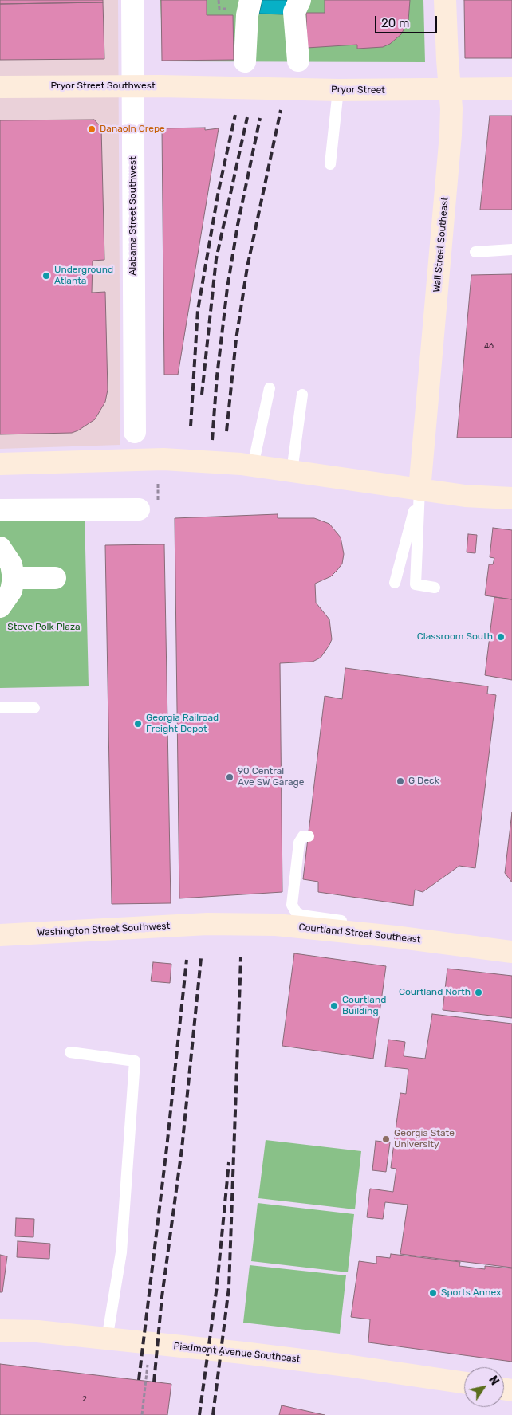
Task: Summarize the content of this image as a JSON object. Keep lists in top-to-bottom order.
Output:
{
  "streets": {
    "main road": [
      "Pryor Street Southwest",
      "Pryor Street",
      "Wall Street Southeast",
      "Washington Street Southwest",
      "Courtland Street Southeast",
      "Piedmont Avenue Southeast"
    ],
    "street": ["Alabama Street Southwest"]
  },
  "crossings": [
    ["Pryor Street Southwest", "Pryor Street"],
    ["Pryor Street Southwest", "Alabama Street Southwest"],
    ["Pryor Street", "Wall Street Southeast"],
    ["Washington Street Southwest", "Courtland Street Southeast"]
  ],
  "parks": ["Steve Polk Plaza"],
  "places": [
    "Danaoln Crepe",
    "Underground Atlanta",
    "Classroom South",
    "Georgia Railroad Freight Depot",
    "90 Central Ave SW Garage",
    "G Deck",
    "Courtland North",
    "Courtland Building",
    "Georgia State University",
    "Sports Annex"
  ],
  "house_numbers": ["46", "2"],
  "scale_bar": "20 m",
  "north": "top right"
}
